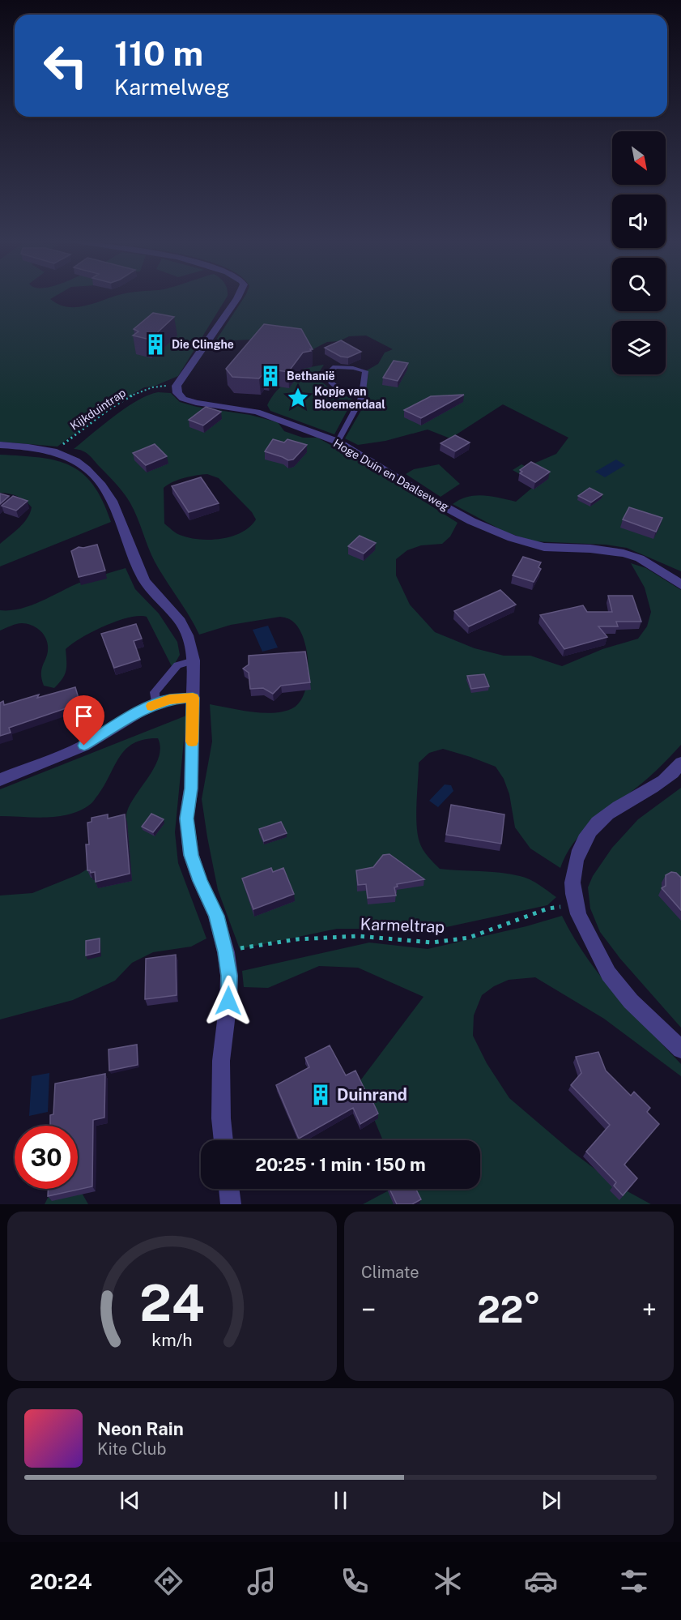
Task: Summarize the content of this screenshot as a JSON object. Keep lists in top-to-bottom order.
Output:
{
  "streets": {
    "street": ["Hoge Duin en Daalseweg"],
    "path": ["Kijkduintrap", "Karmeltrap"]
  },
  "crossings": [
    ["Kijkduintrap", "Hoge Duin en Daalseweg"]
  ],
  "places": {
    "building": ["Die Clinghe", "Bethanië", "Duinrand"],
    "place": ["Kopje van Bloemendaal"]
  },
  "north": "bottom right",
  "page": {
    "turn": ["110 m", "Karmelweg"],
    "limit": "30",
    "trip": "20:25 · 1 min · 150 m",
    "tile": "Climate",
    "heat": ["−", "22°", "+"],
    "song": ["Neon Rain", "Kite Club"],
    "tabs": "20:24",
    "gauge": ["24", "km/h"]
  }
}
